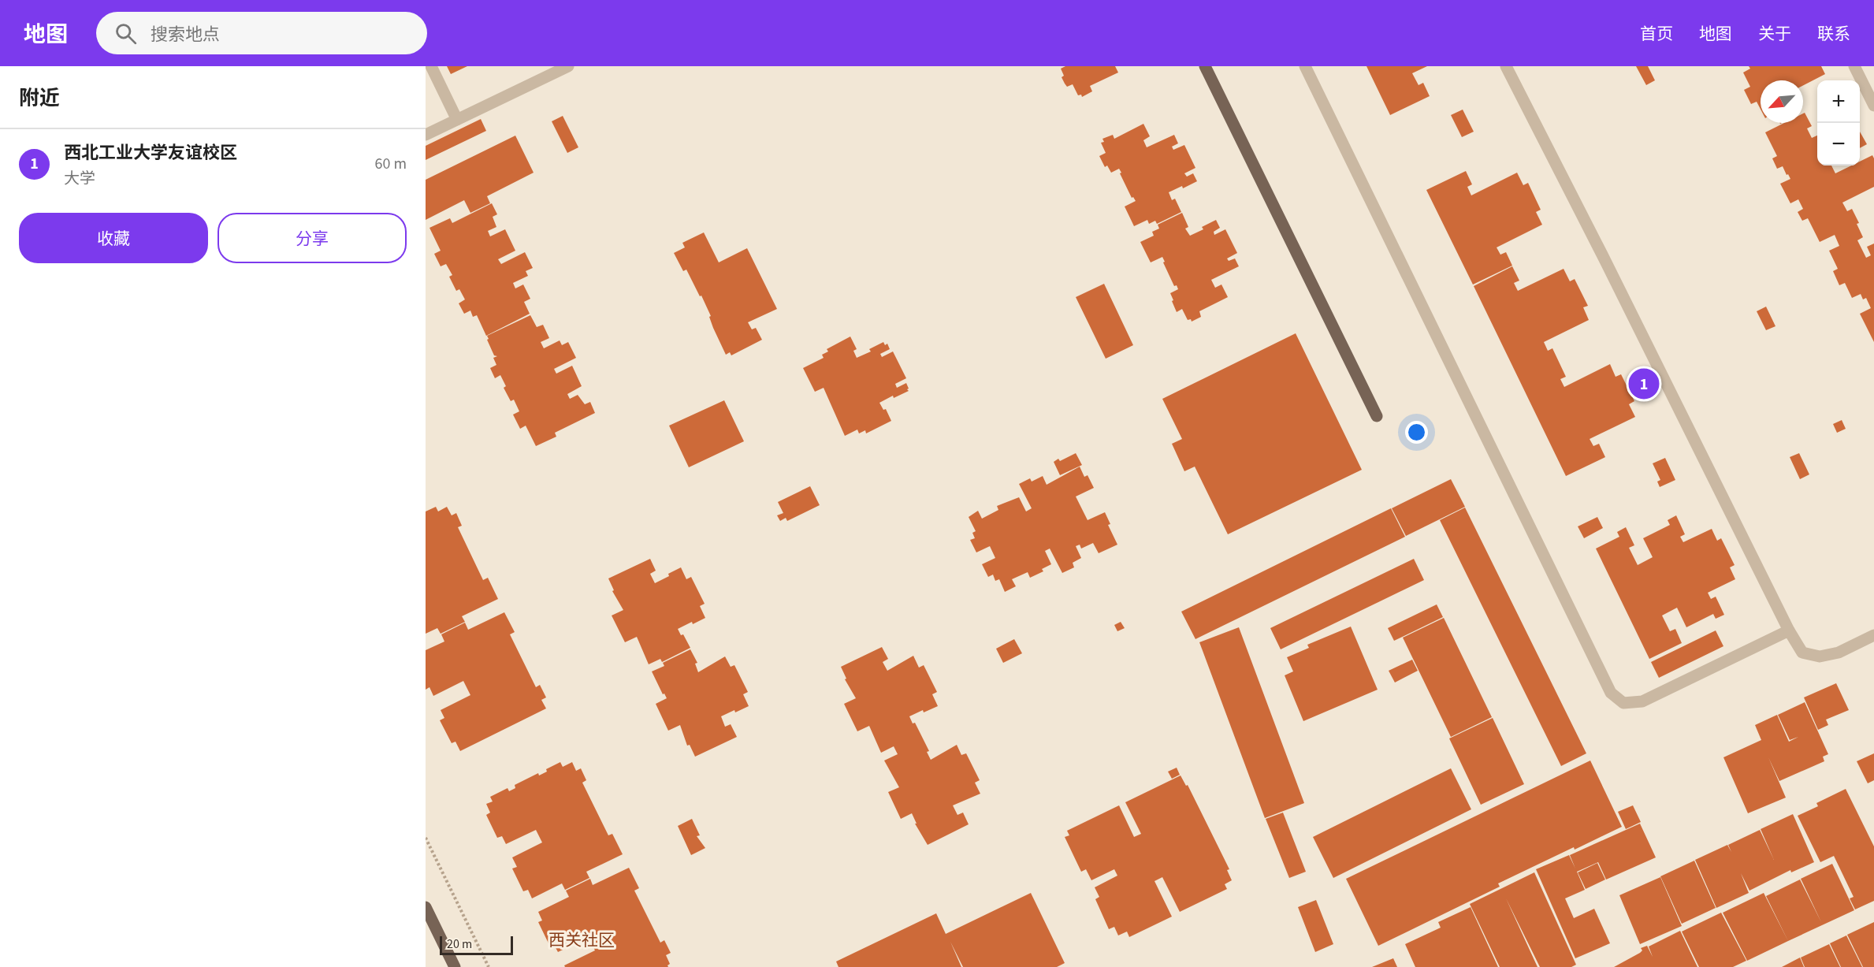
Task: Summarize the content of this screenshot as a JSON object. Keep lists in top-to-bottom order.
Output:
{
  "districts": ["西关社区"],
  "scale_bar": "20 m",
  "north": "bottom left",
  "page": {
    "header": "地图",
    "search": "搜索地点",
    "nav": [
      "首页",
      "地图",
      "关于",
      "联系"
    ],
    "heading": "附近",
    "map_buttons": ["+", "−"],
    "list": [
      {
        "mark": "1",
        "name": "西北工业大学友谊校区",
        "note": "大学",
        "value": "60 m"
      }
    ],
    "buttons": ["收藏", "分享"],
    "pins": "1",
    "scale": "20 m"
  }
}
